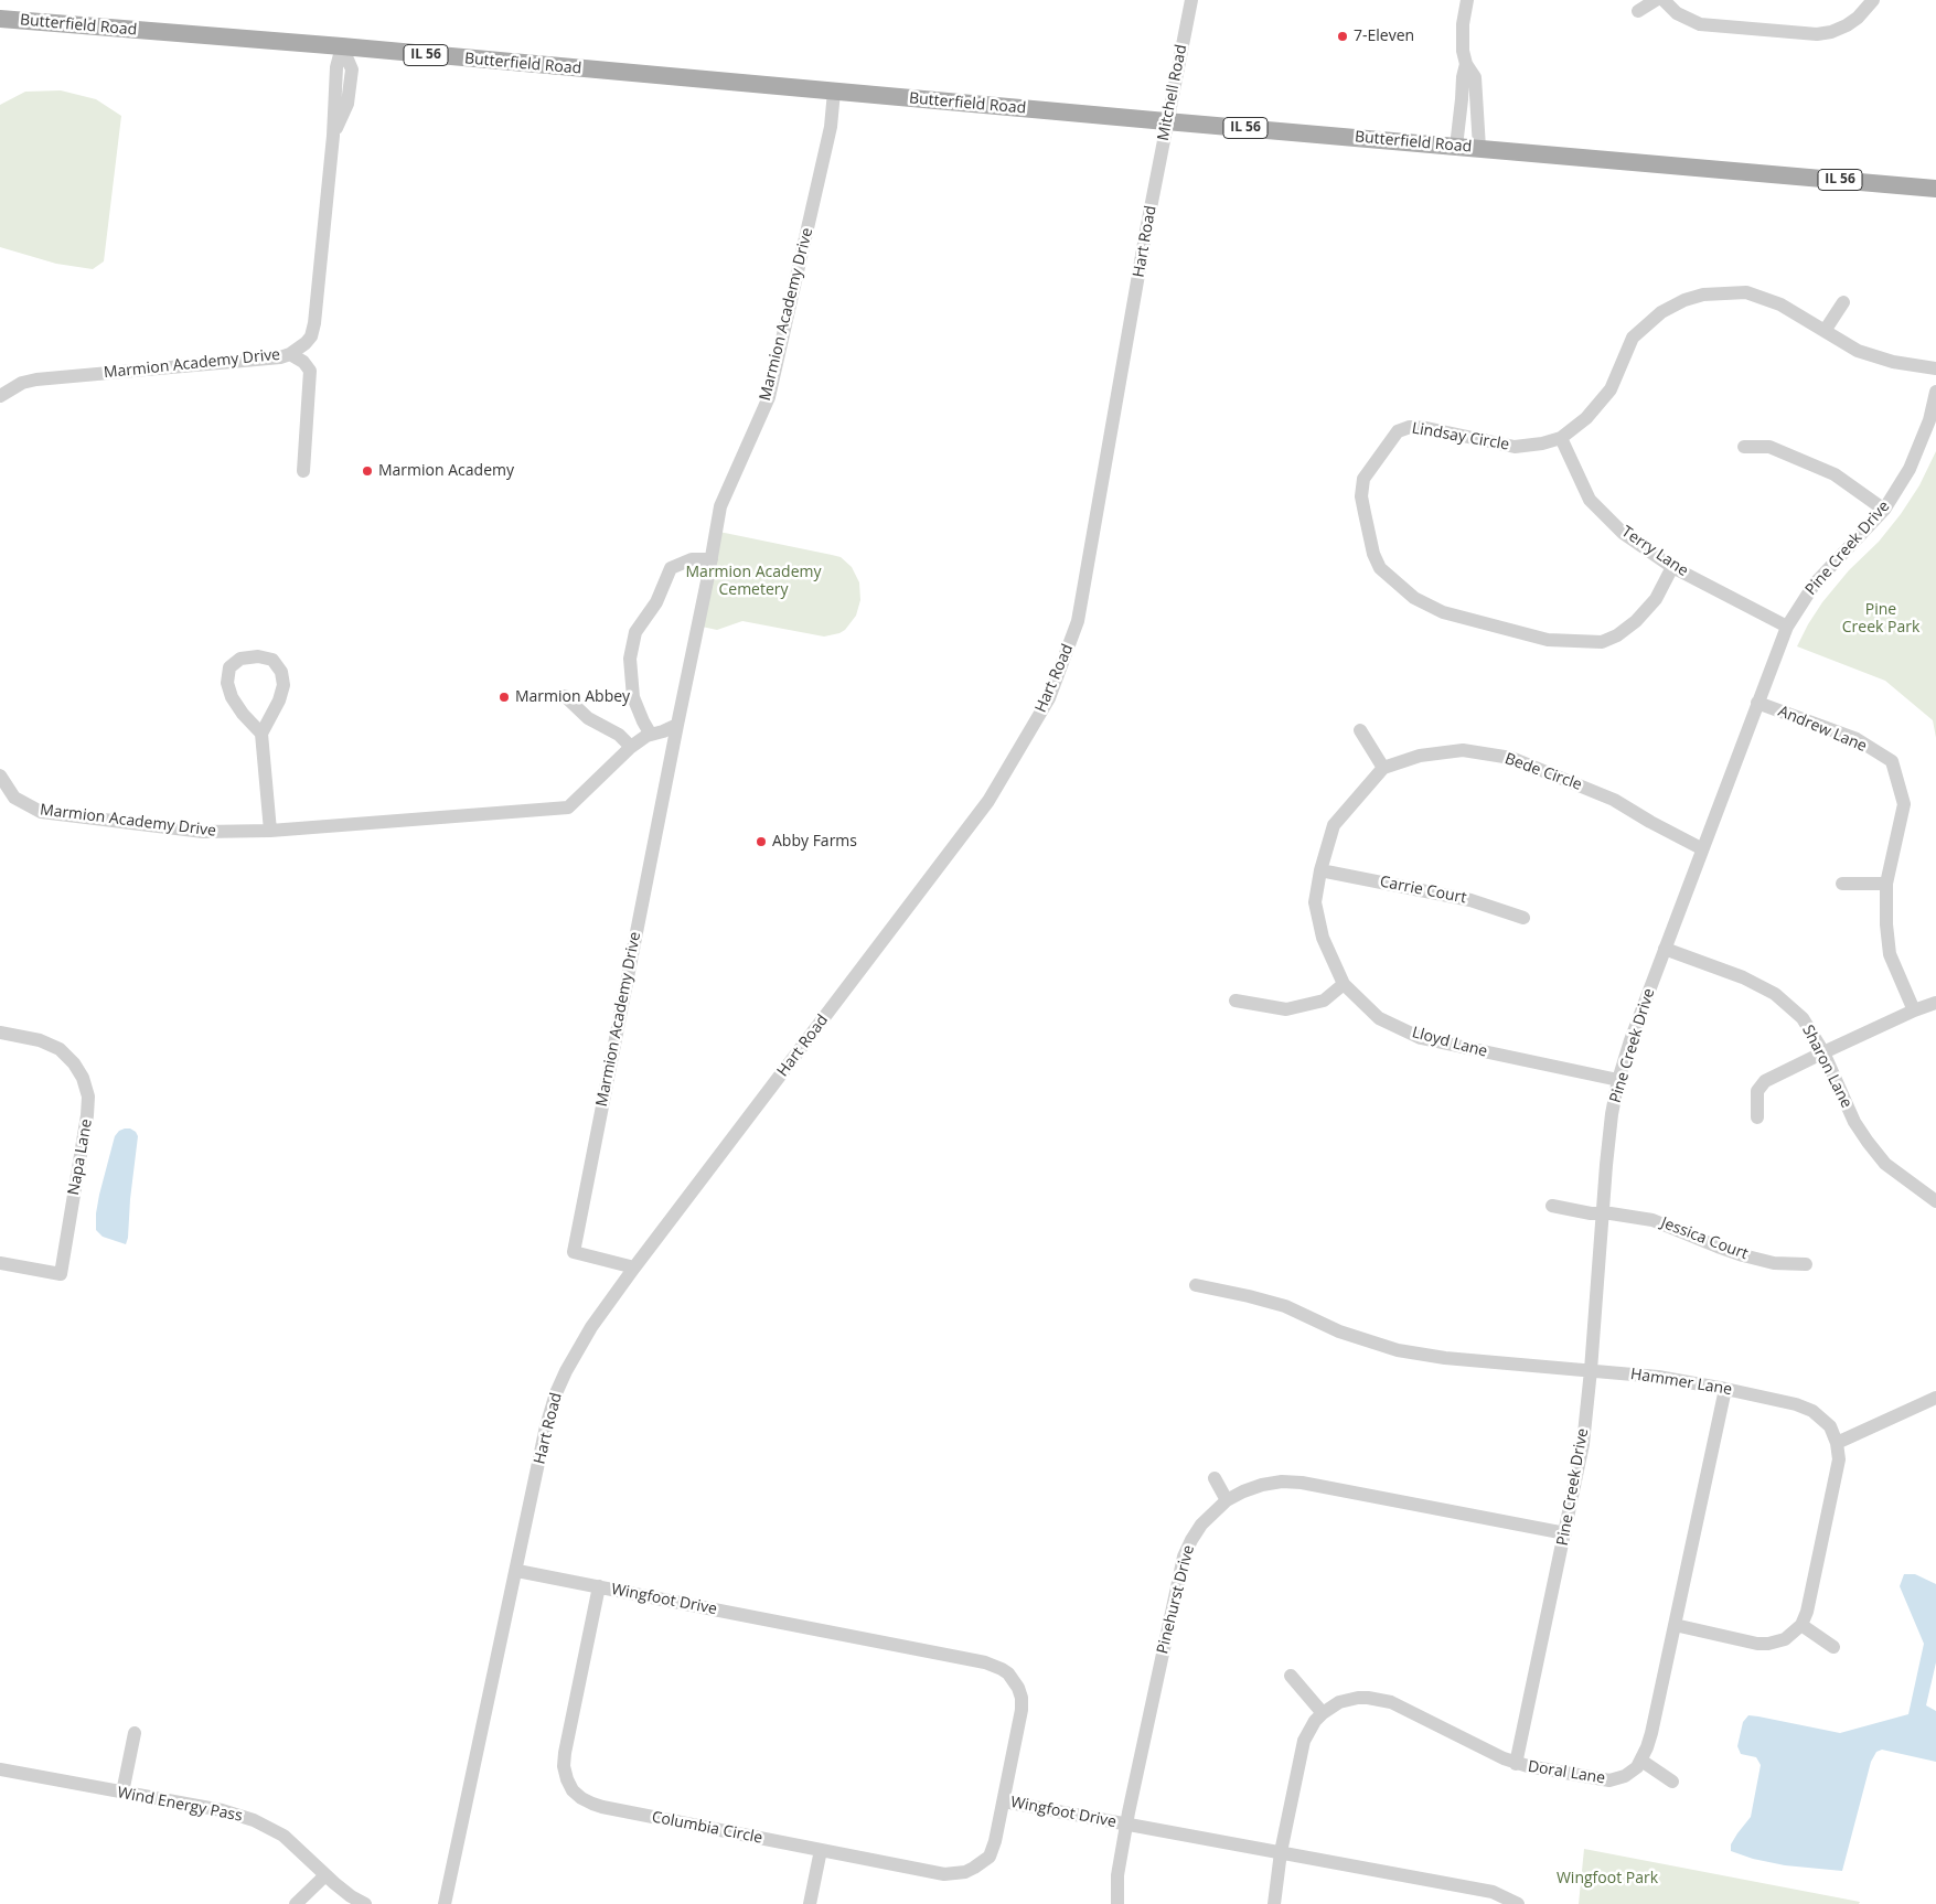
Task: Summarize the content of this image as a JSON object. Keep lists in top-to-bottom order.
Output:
{
  "streets": {
    "main road": ["Butterfield Road", "IL 56"],
    "street": [
      "Mitchell Road",
      "Hart Road",
      "Marmion Academy Drive",
      "Lindsay Circle",
      "Pine Creek Drive",
      "Terry Lane",
      "Andrew Lane",
      "Bede Circle",
      "Carrie Court",
      "Lloyd Lane",
      "Sharon Lane",
      "Napa Lane",
      "Jessica Court",
      "Hammer Lane",
      "Wingfoot Drive",
      "Pinehurst Drive",
      "Doral Lane",
      "Wind Energy Pass",
      "Columbia Circle"
    ]
  },
  "crossings": [
    ["Butterfield Road", "Mitchell Road"],
    ["Butterfield Road", "Marmion Academy Drive"],
    ["Mitchell Road", "Hart Road"],
    ["Hart Road", "Marmion Academy Drive"],
    ["Hart Road", "Wingfoot Drive"],
    ["Lindsay Circle", "Terry Lane"],
    ["Pine Creek Drive", "Terry Lane"],
    ["Pine Creek Drive", "Andrew Lane"],
    ["Pine Creek Drive", "Bede Circle"],
    ["Pine Creek Drive", "Lloyd Lane"],
    ["Pine Creek Drive", "Sharon Lane"],
    ["Pine Creek Drive", "Jessica Court"],
    ["Pine Creek Drive", "Hammer Lane"],
    ["Pine Creek Drive", "Pinehurst Drive"],
    ["Pine Creek Drive", "Doral Lane"],
    ["Wingfoot Drive", "Pinehurst Drive"],
    ["Wingfoot Drive", "Doral Lane"],
    ["Wingfoot Drive", "Columbia Circle"]
  ],
  "parks": ["Marmion Academy Cemetery", "Pine Creek Park", "Wingfoot Park"],
  "places": [
    "7-Eleven",
    "Marmion Academy",
    "Marmion Abbey",
    "Abby Farms"
  ]
}
